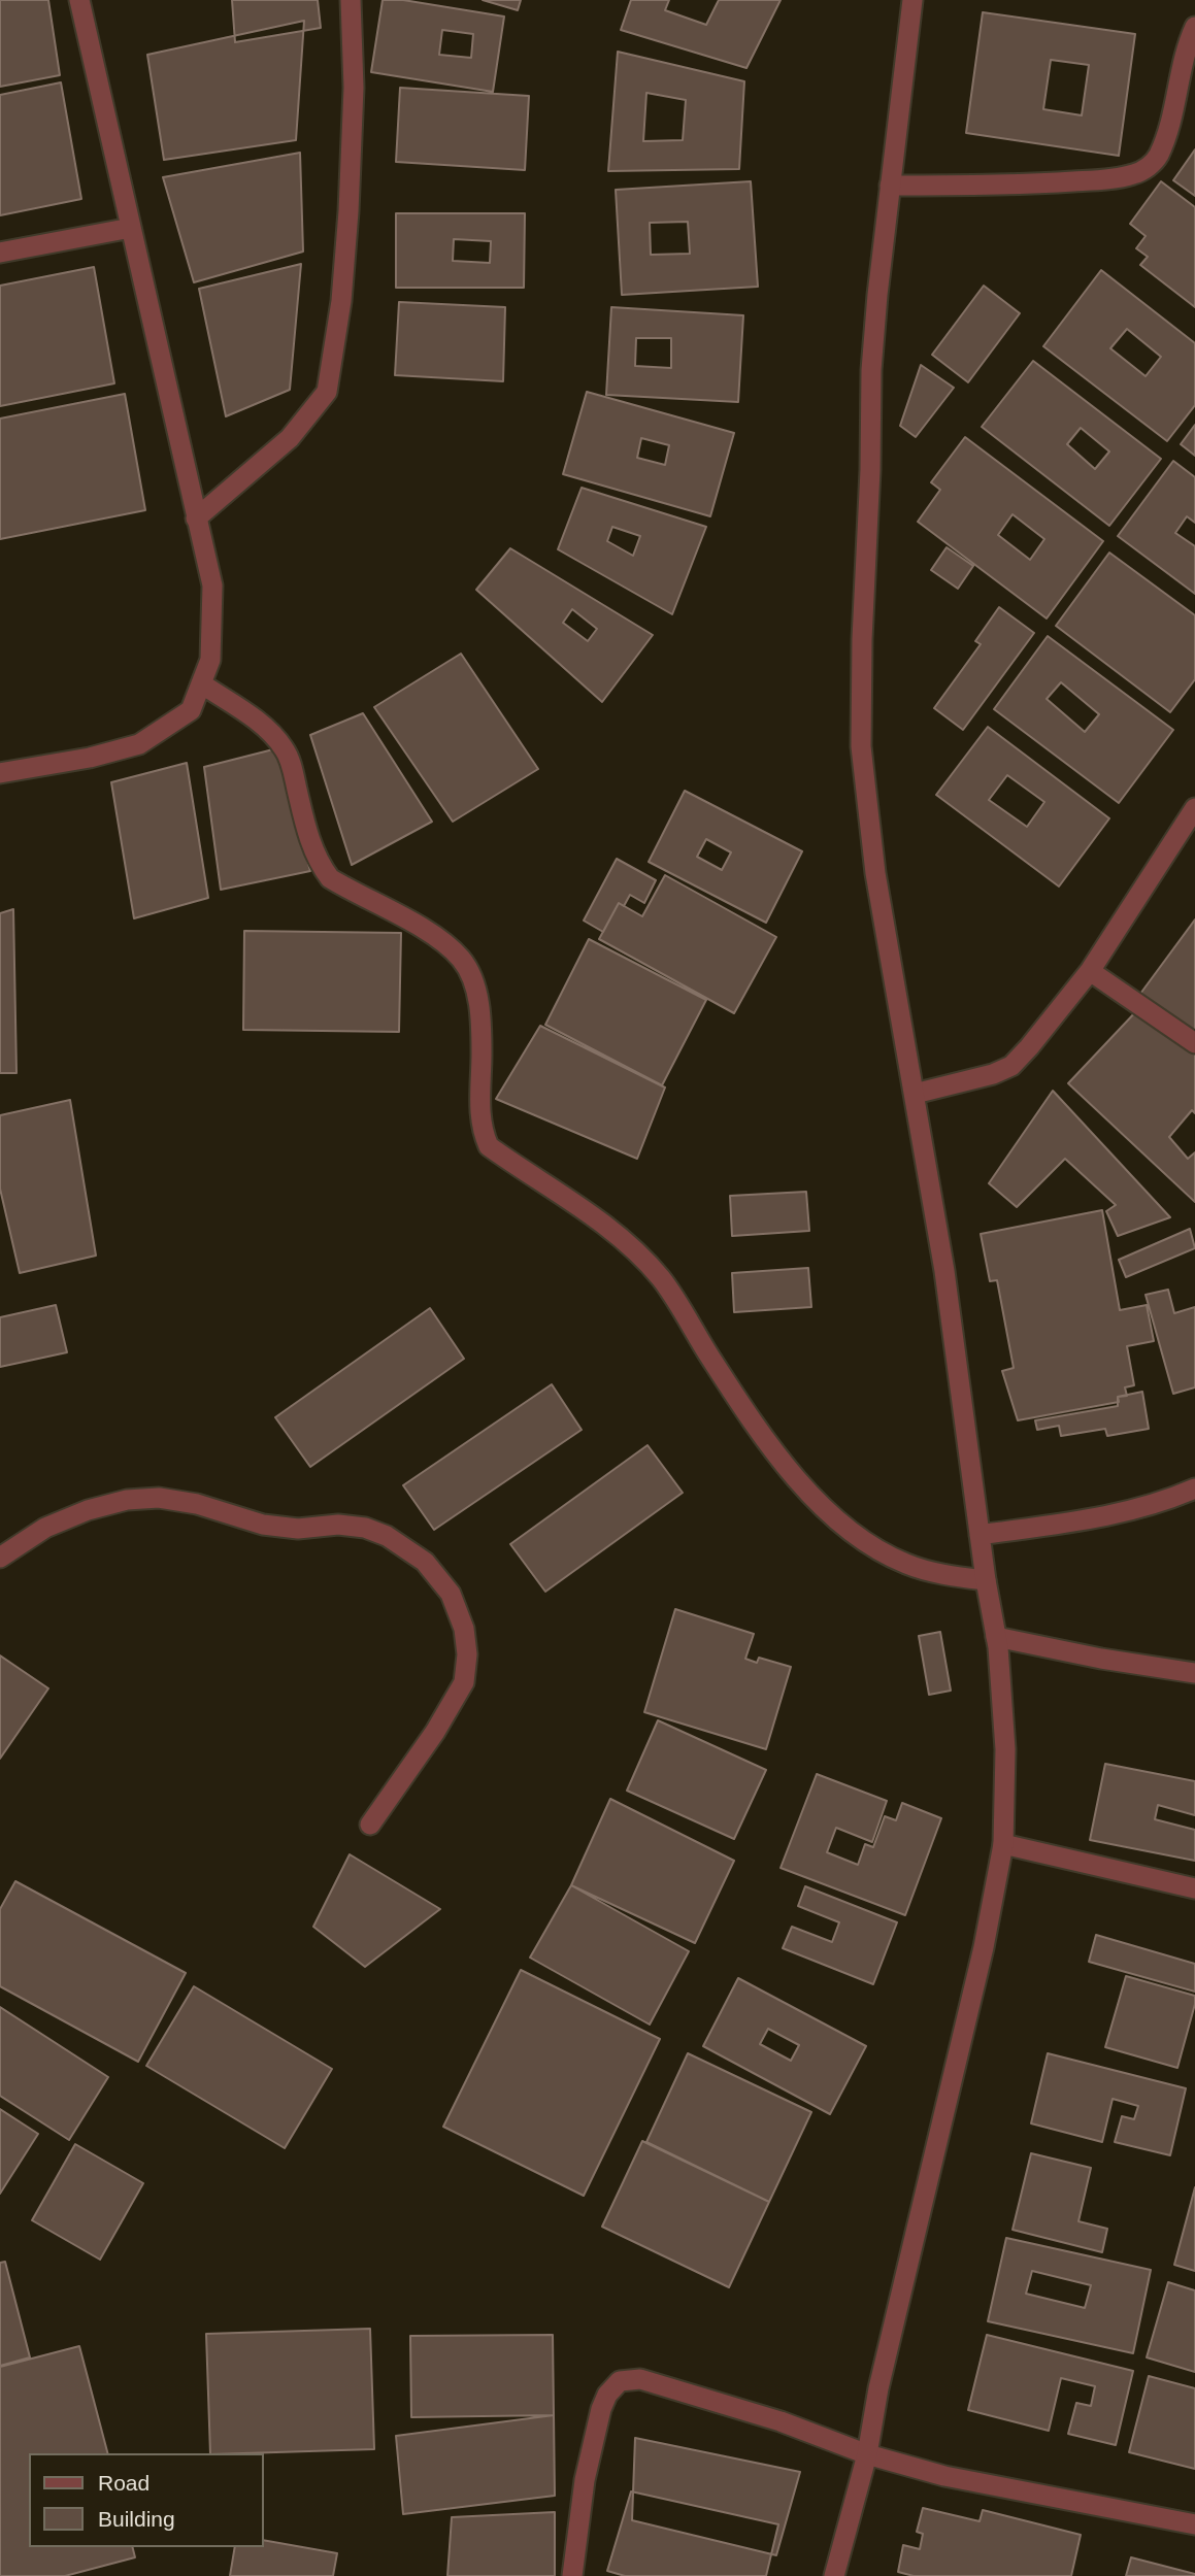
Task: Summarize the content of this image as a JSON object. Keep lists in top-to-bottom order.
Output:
{
  "legend": ["Road", "Building"]
}
